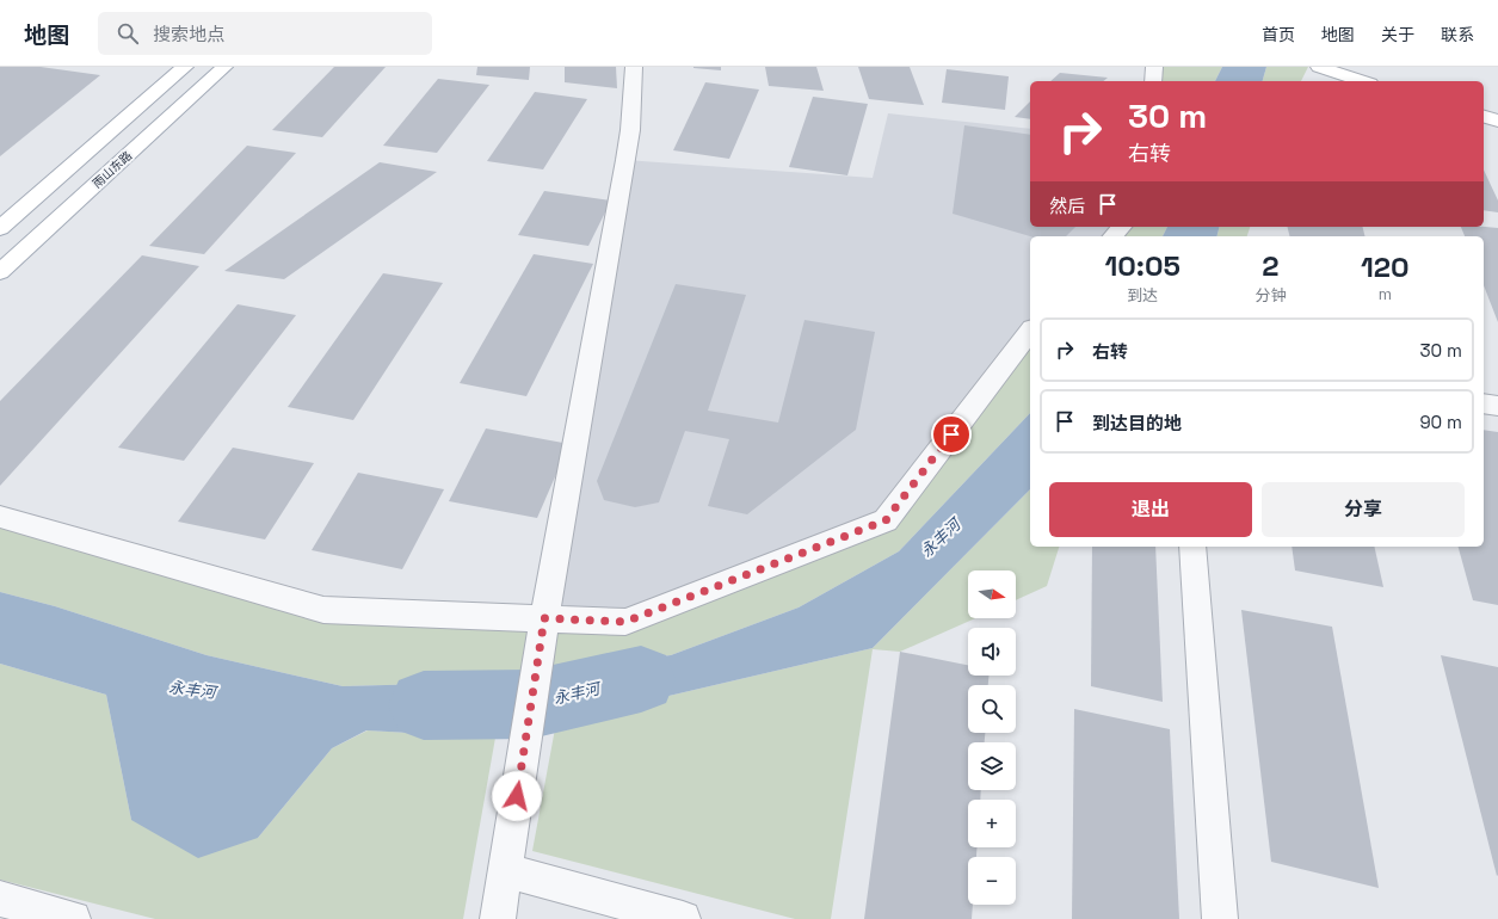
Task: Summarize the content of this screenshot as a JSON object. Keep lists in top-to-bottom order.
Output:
{
  "streets": {
    "main road": ["雨山东路"]
  },
  "water": ["永丰河"],
  "north": "right",
  "page": {
    "header": "地图",
    "search": "搜索地点",
    "nav": [
      "首页",
      "地图",
      "关于",
      "联系"
    ],
    "turn": ["30 m", "右转"],
    "then": "然后",
    "eta": [
      "10:05",
      "到达",
      "2",
      "分钟",
      "120",
      "m"
    ],
    "list": [
      {
        "name": "右转",
        "value": "30 m"
      },
      {
        "name": "到达目的地",
        "value": "90 m"
      }
    ],
    "buttons": ["退出", "分享"],
    "map_buttons": ["+", "−"]
  }
}
